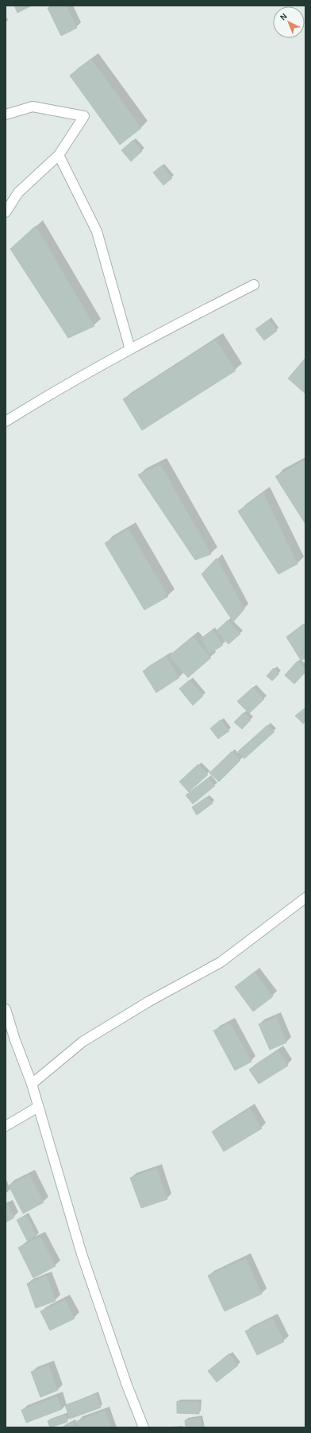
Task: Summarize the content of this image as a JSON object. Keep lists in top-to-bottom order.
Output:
{
  "north": "top left"
}
